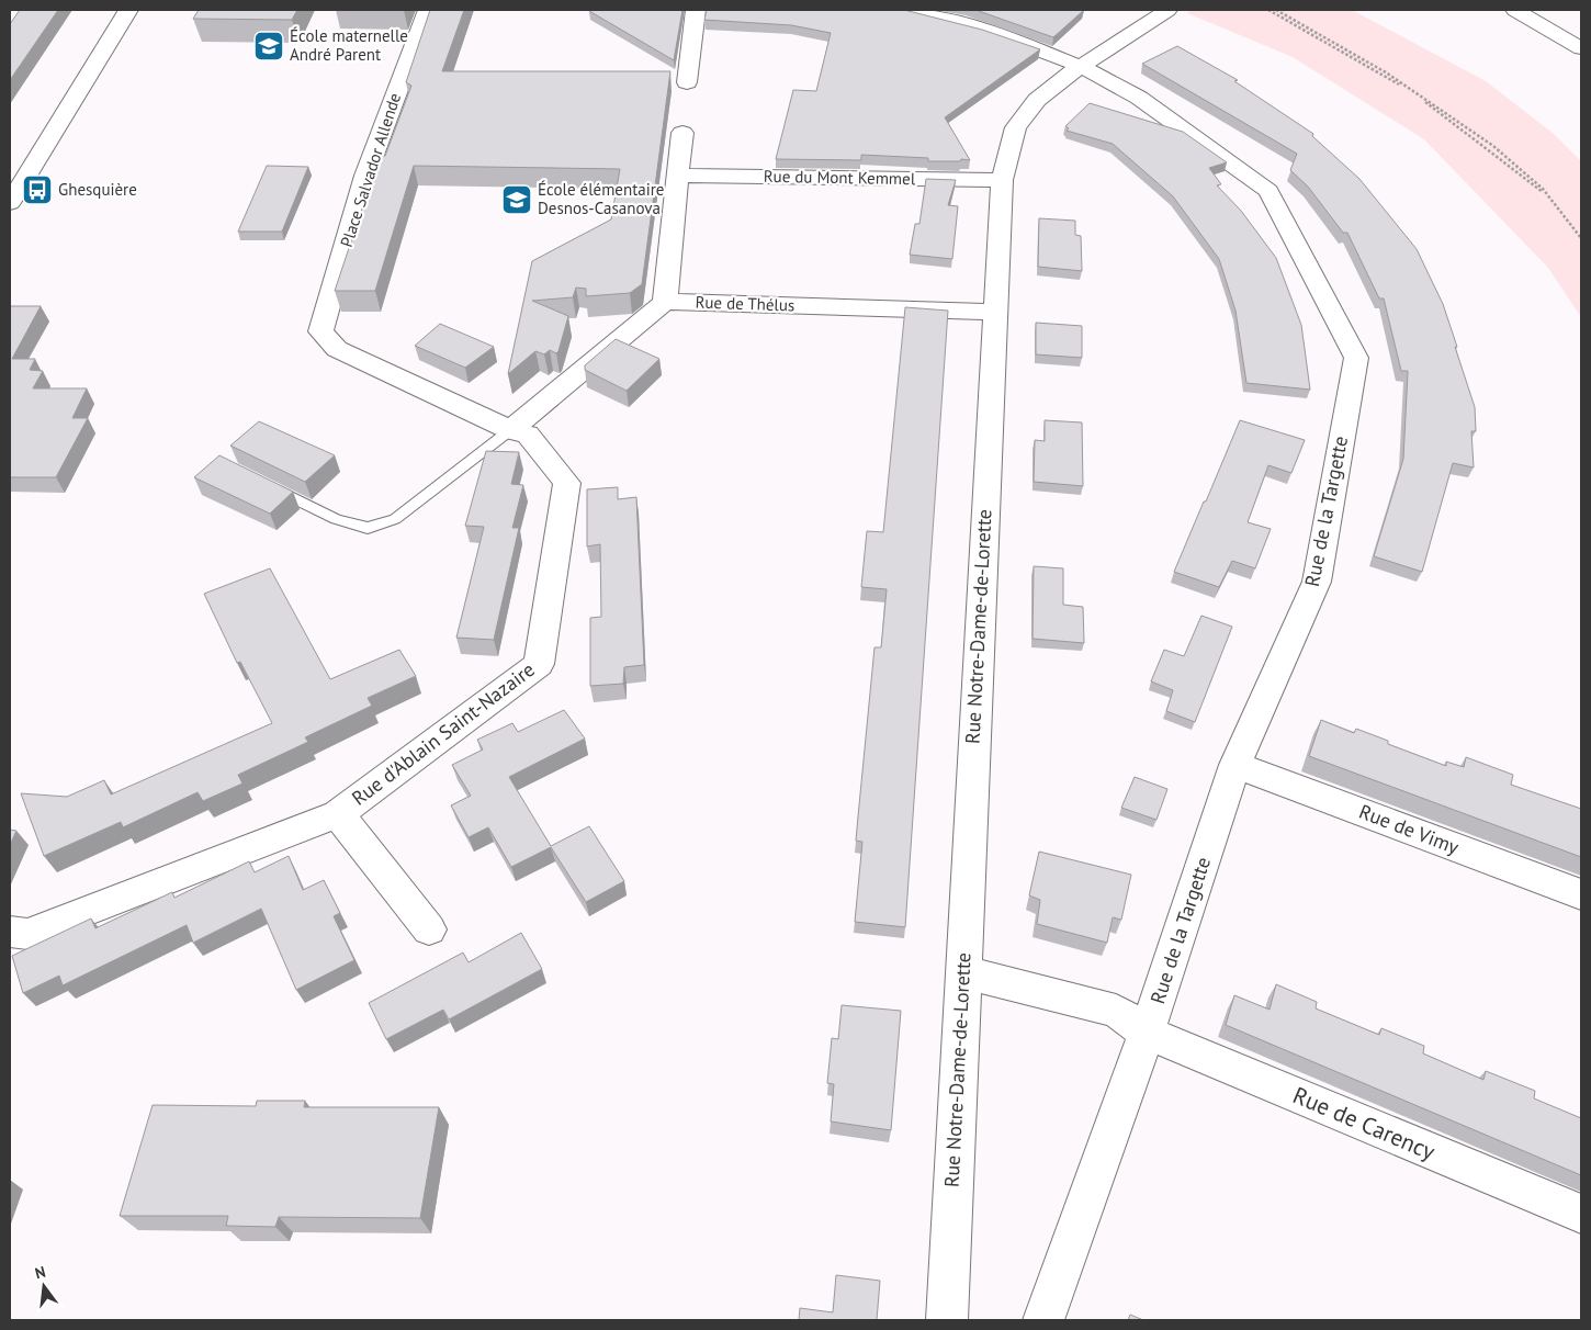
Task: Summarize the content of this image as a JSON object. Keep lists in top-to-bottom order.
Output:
{
  "streets": {
    "street": [
      "Place Salvador Allende",
      "Rue du Mont Kemmel",
      "Rue de Thélus",
      "Rue de la Targette",
      "Rue Notre-Dame-de-Lorette",
      "Rue d'Ablain Saint-Nazaire",
      "Rue de Vimy",
      "Rue de Carency"
    ]
  },
  "crossings": [
    ["Place Salvador Allende", "Rue d'Ablain Saint-Nazaire"],
    ["Rue du Mont Kemmel", "Rue Notre-Dame-de-Lorette"],
    ["Rue de Thélus", "Rue Notre-Dame-de-Lorette"],
    ["Rue de la Targette", "Rue Notre-Dame-de-Lorette"],
    ["Rue de la Targette", "Rue de Vimy"],
    ["Rue de la Targette", "Rue de Carency"],
    ["Rue Notre-Dame-de-Lorette", "Rue de Carency"]
  ],
  "places": {
    "school or university": ["École maternelle André Parent", "École élémentaire Desnos-Casanova"],
    "bus stop": ["Ghesquière"]
  },
  "north": "top"
}
